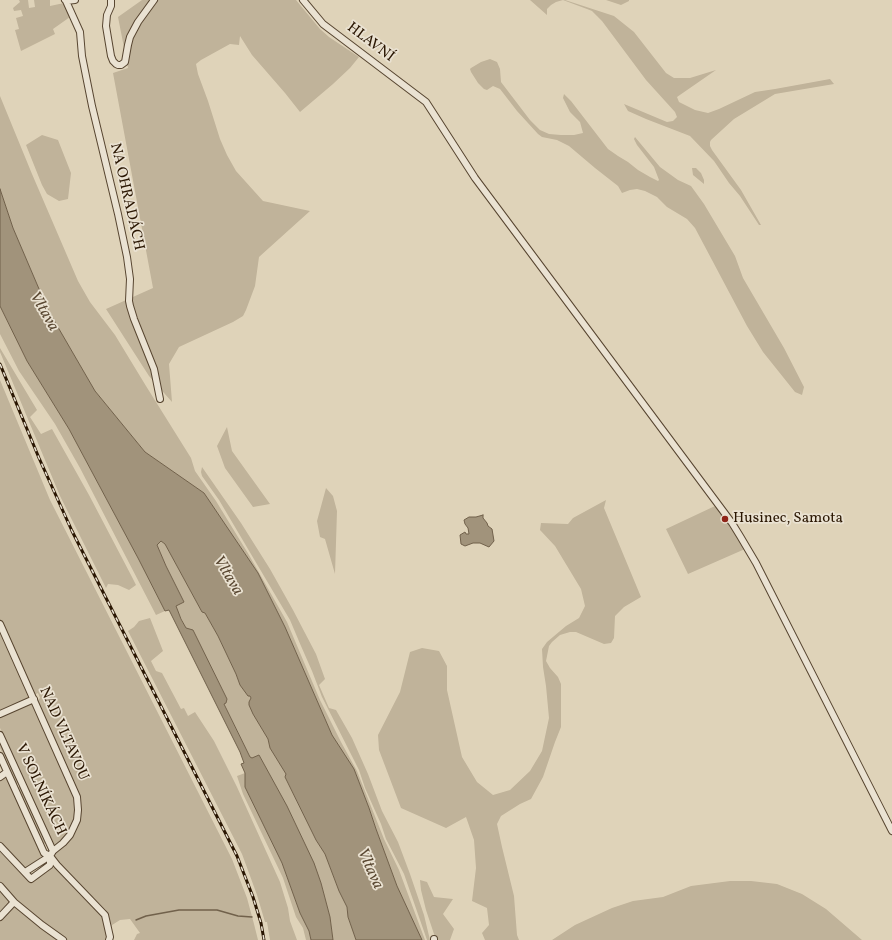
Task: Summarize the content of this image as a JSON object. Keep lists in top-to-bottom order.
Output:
{
  "streets": {
    "street": [
      "HLAVNÍ",
      "NA OHRADÁCH",
      "NAD VLTAVOU",
      "V SOLNÍKÁCH"
    ]
  },
  "crossings": [
    ["NAD VLTAVOU", "V SOLNÍKÁCH"]
  ],
  "water": ["Vltava"],
  "places": ["Husinec, Samota"]
}
